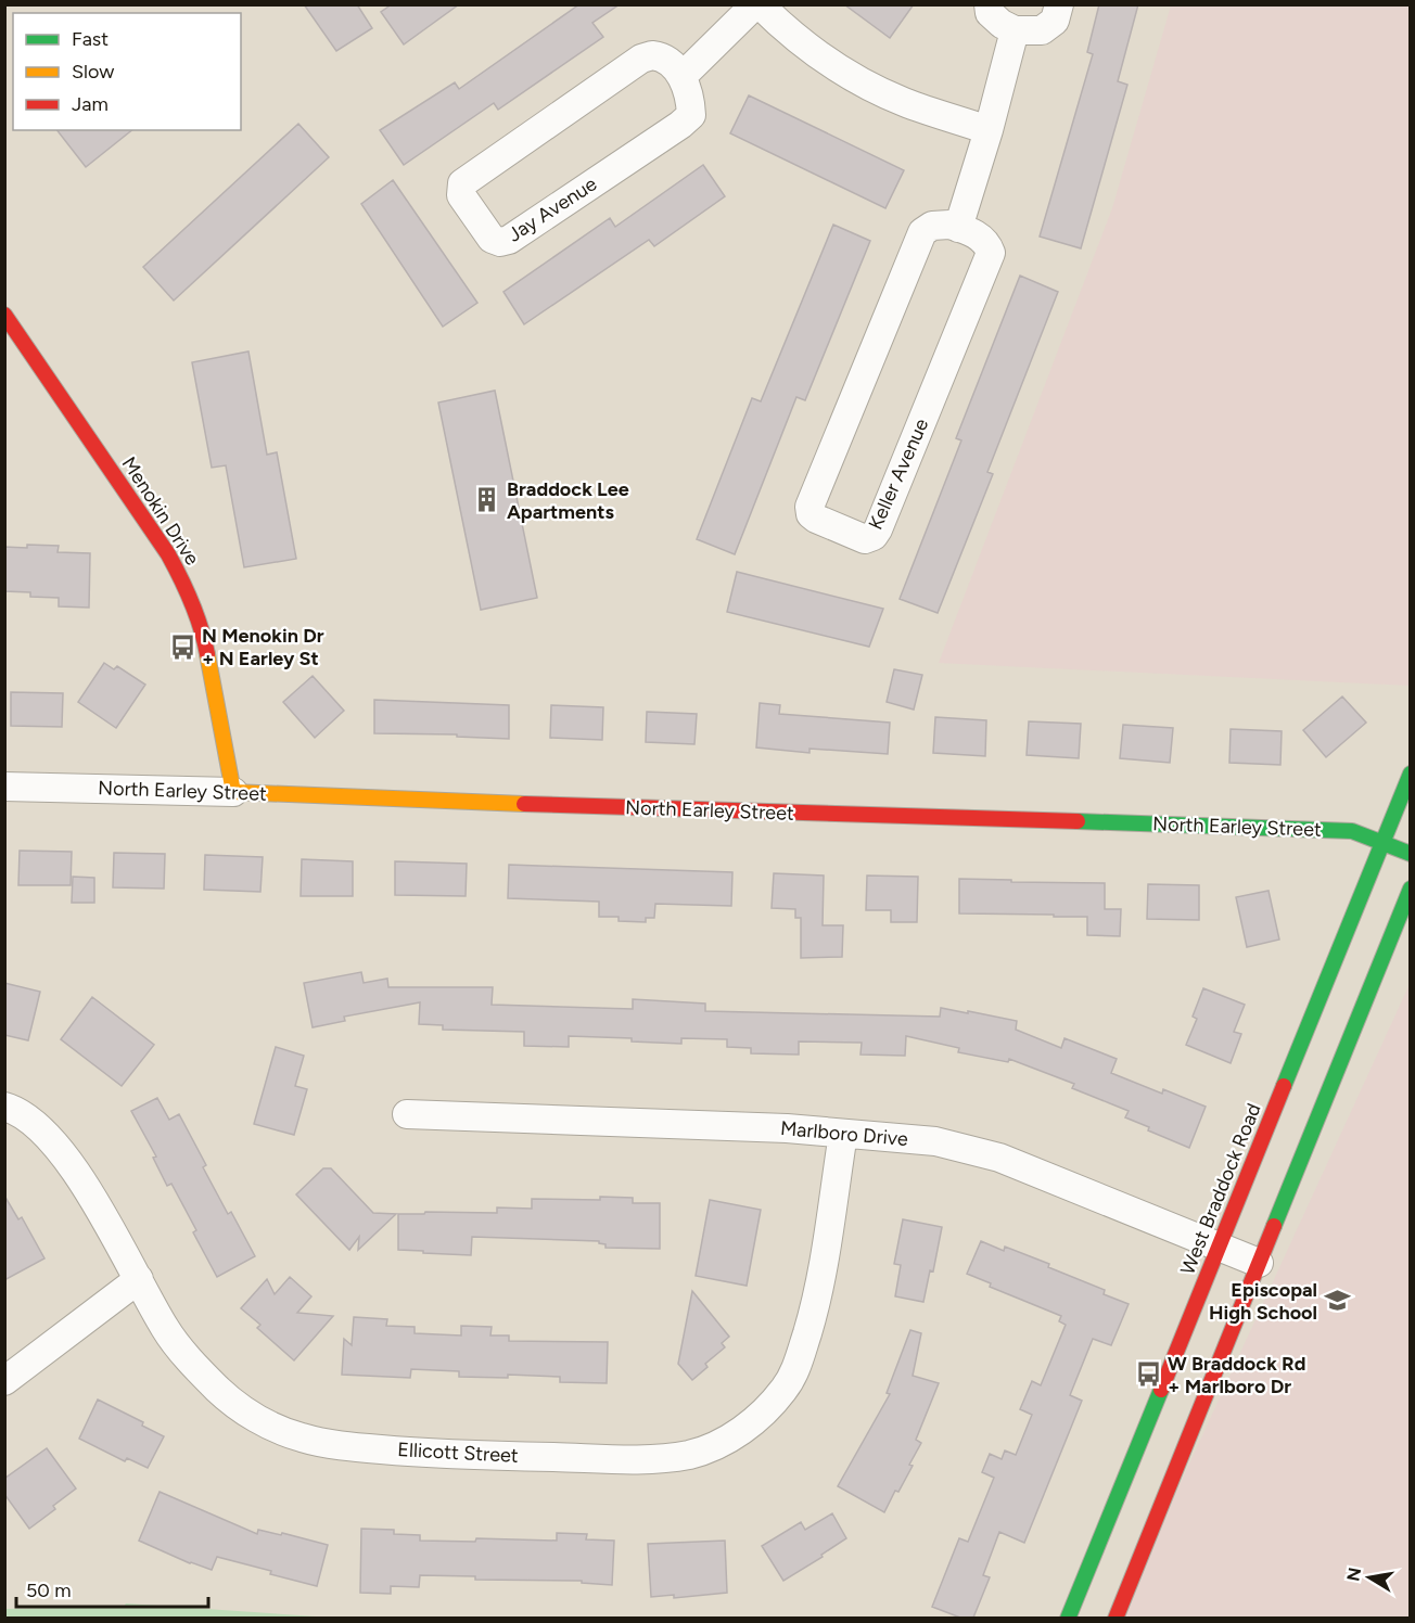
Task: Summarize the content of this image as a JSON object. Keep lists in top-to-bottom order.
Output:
{
  "streets": {
    "street": [
      "Jay Avenue",
      "Keller Avenue",
      "Menokin Drive",
      "North Earley Street",
      "Marlboro Drive",
      "West Braddock Road",
      "Ellicott Street"
    ]
  },
  "crossings": [
    ["Menokin Drive", "North Earley Street"],
    ["North Earley Street", "West Braddock Road"],
    ["Marlboro Drive", "West Braddock Road"],
    ["Marlboro Drive", "Ellicott Street"]
  ],
  "places": {
    "building": ["Braddock Lee Apartments"],
    "bus stop": ["N Menokin Dr + N Earley St", "W Braddock Rd + Marlboro Dr"],
    "school or university": ["Episcopal High School"]
  },
  "legend": ["Fast", "Slow", "Jam"],
  "scale_bar": "50 m",
  "north": "left"
}
